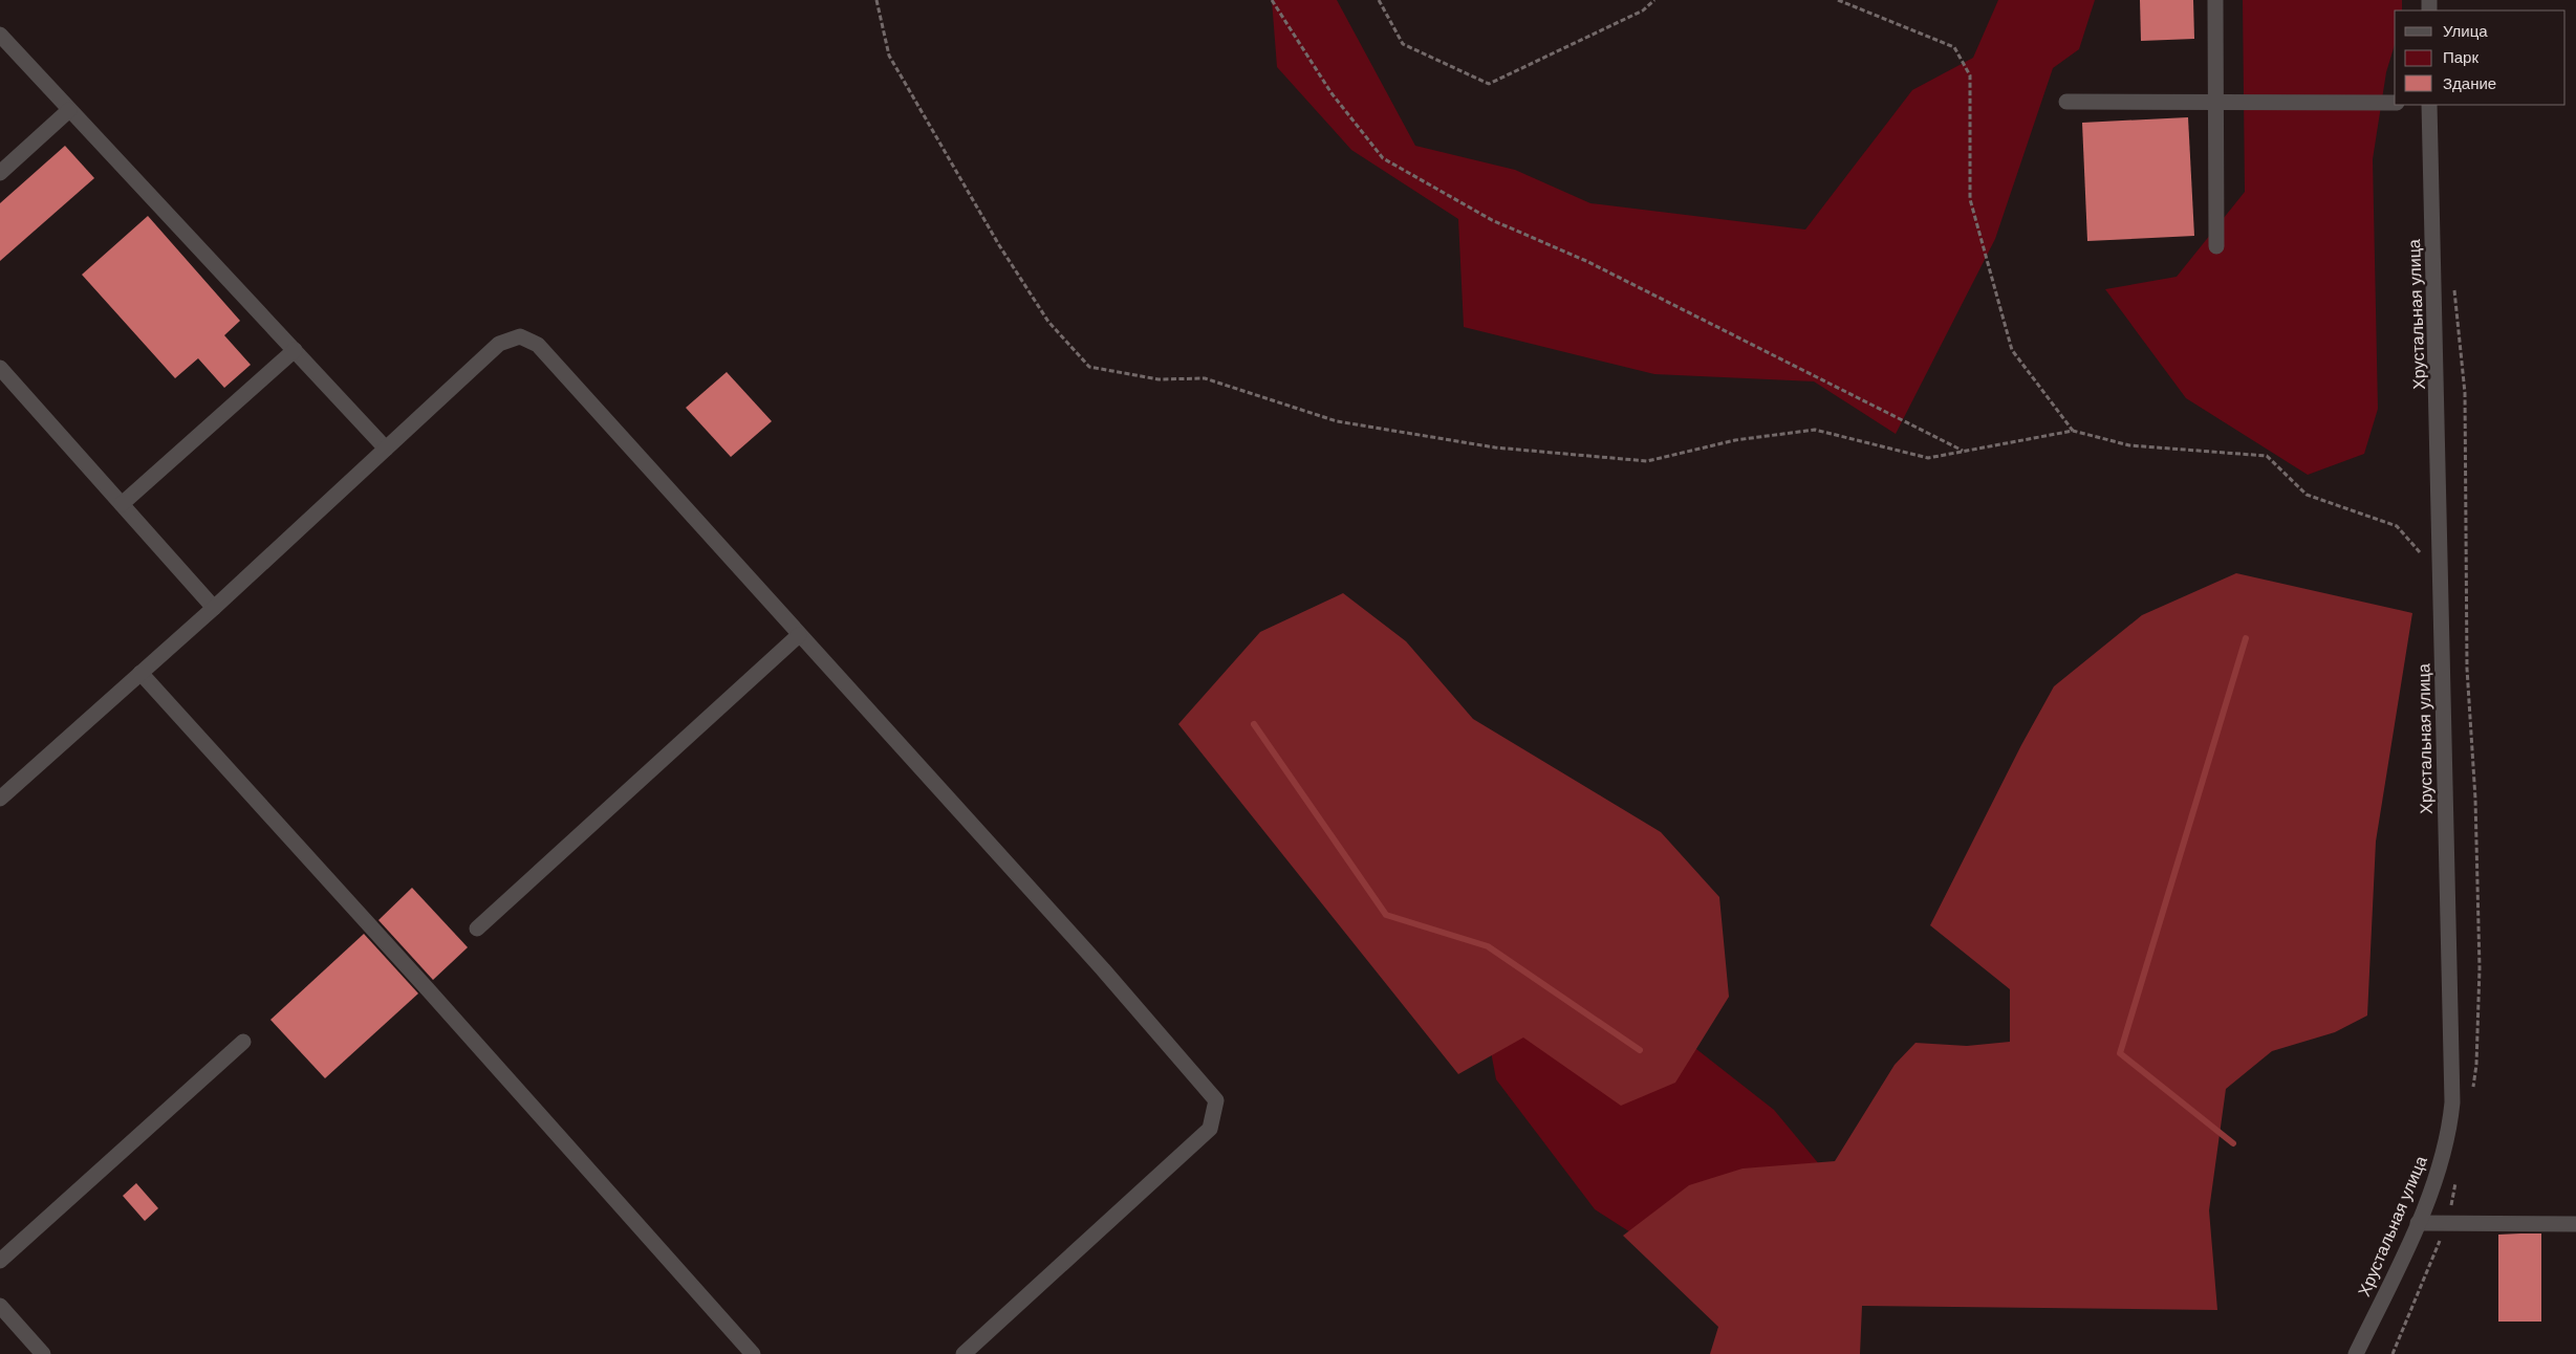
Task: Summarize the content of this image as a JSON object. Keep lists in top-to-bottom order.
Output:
{
  "streets": {
    "street": ["Хрустальная улица"]
  },
  "legend": ["Улица", "Парк", "Здание"]
}
